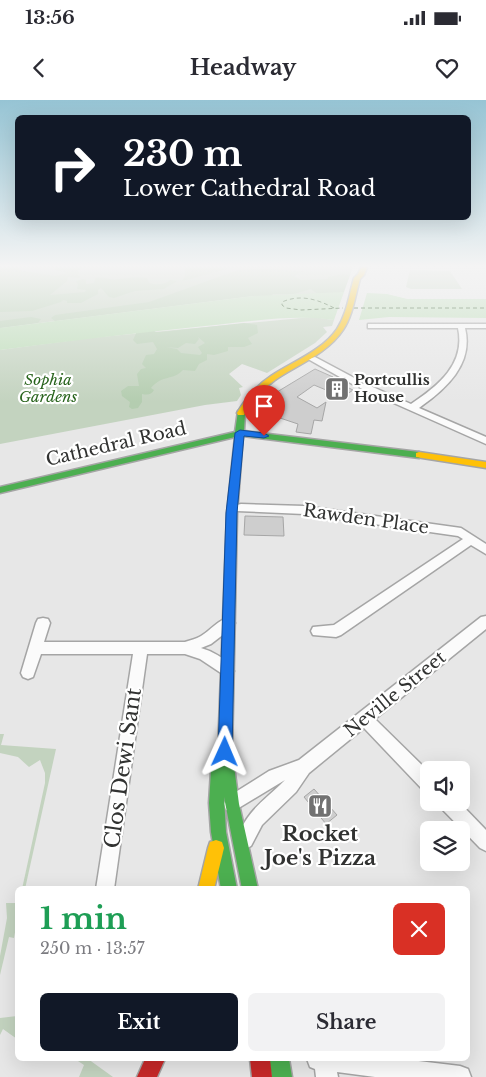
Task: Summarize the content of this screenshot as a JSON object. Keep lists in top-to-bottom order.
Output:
{
  "streets": {
    "main road": ["Cathedral Road"],
    "street": ["Rawden Place", "Neville Street", "Clos Dewi Sant"]
  },
  "parks": ["Sophia Gardens"],
  "places": {
    "building": ["Portcullis House"],
    "restaurant": ["Rocket Joe's Pizza"]
  },
  "page": {
    "status": "13:56",
    "header": "Headway",
    "turn": ["230 m", "Lower Cathedral Road"],
    "heading": ["1 min", "250 m · 13:57"],
    "buttons": ["Exit", "Share"]
  }
}
